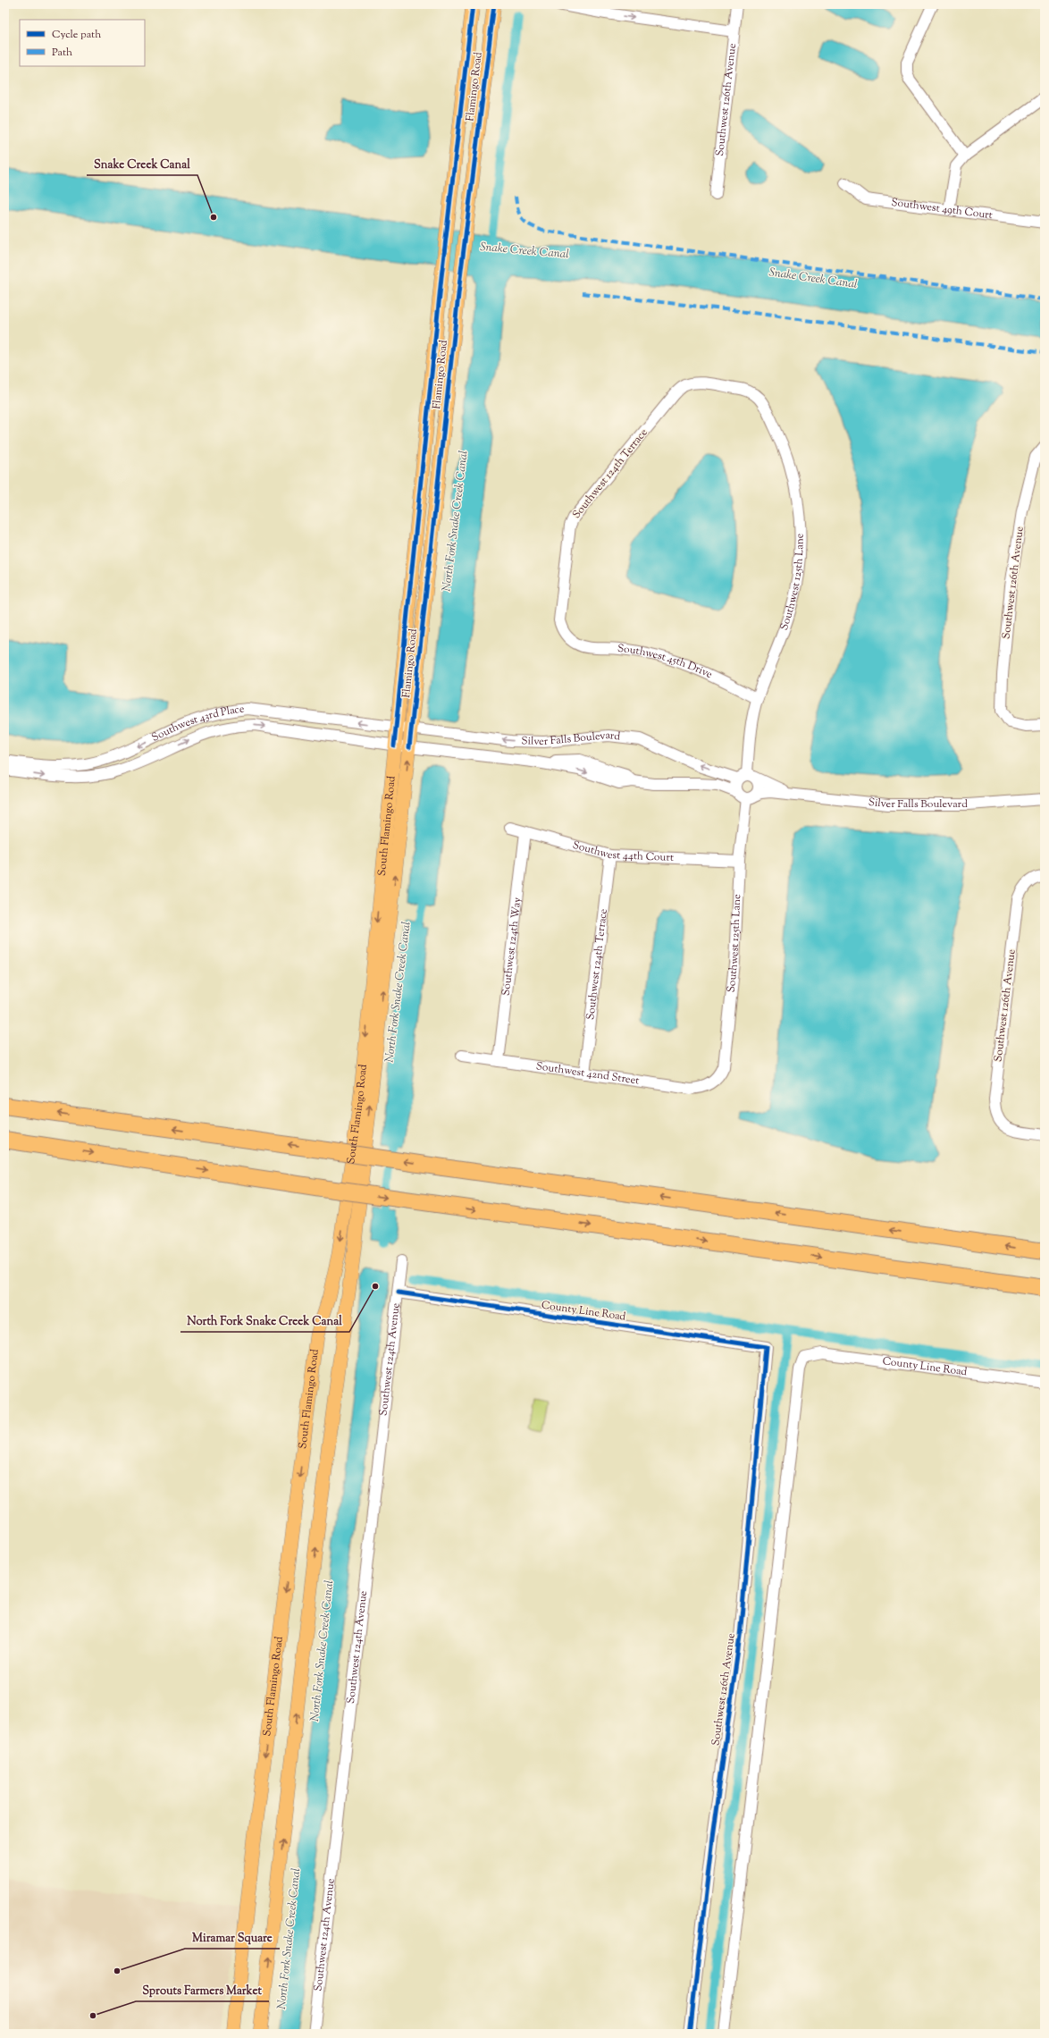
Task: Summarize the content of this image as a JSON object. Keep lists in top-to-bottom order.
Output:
{
  "streets": {
    "main road": ["Flamingo Road", "South Flamingo Road"],
    "street": [
      "Southwest 126th Avenue",
      "Southwest 49th Court",
      "Southwest 124th Terrace",
      "Southwest 125th Lane",
      "Southwest 45th Drive",
      "Southwest 43rd Place",
      "Silver Falls Boulevard",
      "Southwest 44th Court",
      "Southwest 124th Way",
      "Southwest 42nd Street",
      "County Line Road",
      "Southwest 124th Avenue"
    ]
  },
  "crossings": [
    ["Flamingo Road", "Southwest 43rd Place"],
    ["Flamingo Road", "Silver Falls Boulevard"],
    ["Flamingo Road", "South Flamingo Road"],
    ["Southwest 126th Avenue", "County Line Road"],
    ["Southwest 124th Terrace", "Southwest 125th Lane"],
    ["Southwest 124th Terrace", "Southwest 45th Drive"],
    ["Southwest 124th Terrace", "Southwest 44th Court"],
    ["Southwest 124th Terrace", "Southwest 42nd Street"],
    ["Southwest 125th Lane", "Southwest 45th Drive"],
    ["Southwest 125th Lane", "Silver Falls Boulevard"],
    ["Southwest 125th Lane", "Southwest 44th Court"],
    ["Southwest 125th Lane", "Southwest 42nd Street"],
    ["Southwest 43rd Place", "Silver Falls Boulevard"],
    ["Southwest 43rd Place", "South Flamingo Road"],
    ["Silver Falls Boulevard", "South Flamingo Road"],
    ["Southwest 44th Court", "Southwest 124th Way"],
    ["Southwest 124th Way", "Southwest 42nd Street"],
    ["County Line Road", "Southwest 124th Avenue"]
  ],
  "water": ["Snake Creek Canal", "North Fork Snake Creek Canal"],
  "places": [
    "Snake Creek Canal",
    "North Fork Snake Creek Canal",
    "Miramar Square",
    "Sprouts Farmers Market"
  ],
  "legend": ["Cycle path", "Path"]
}
